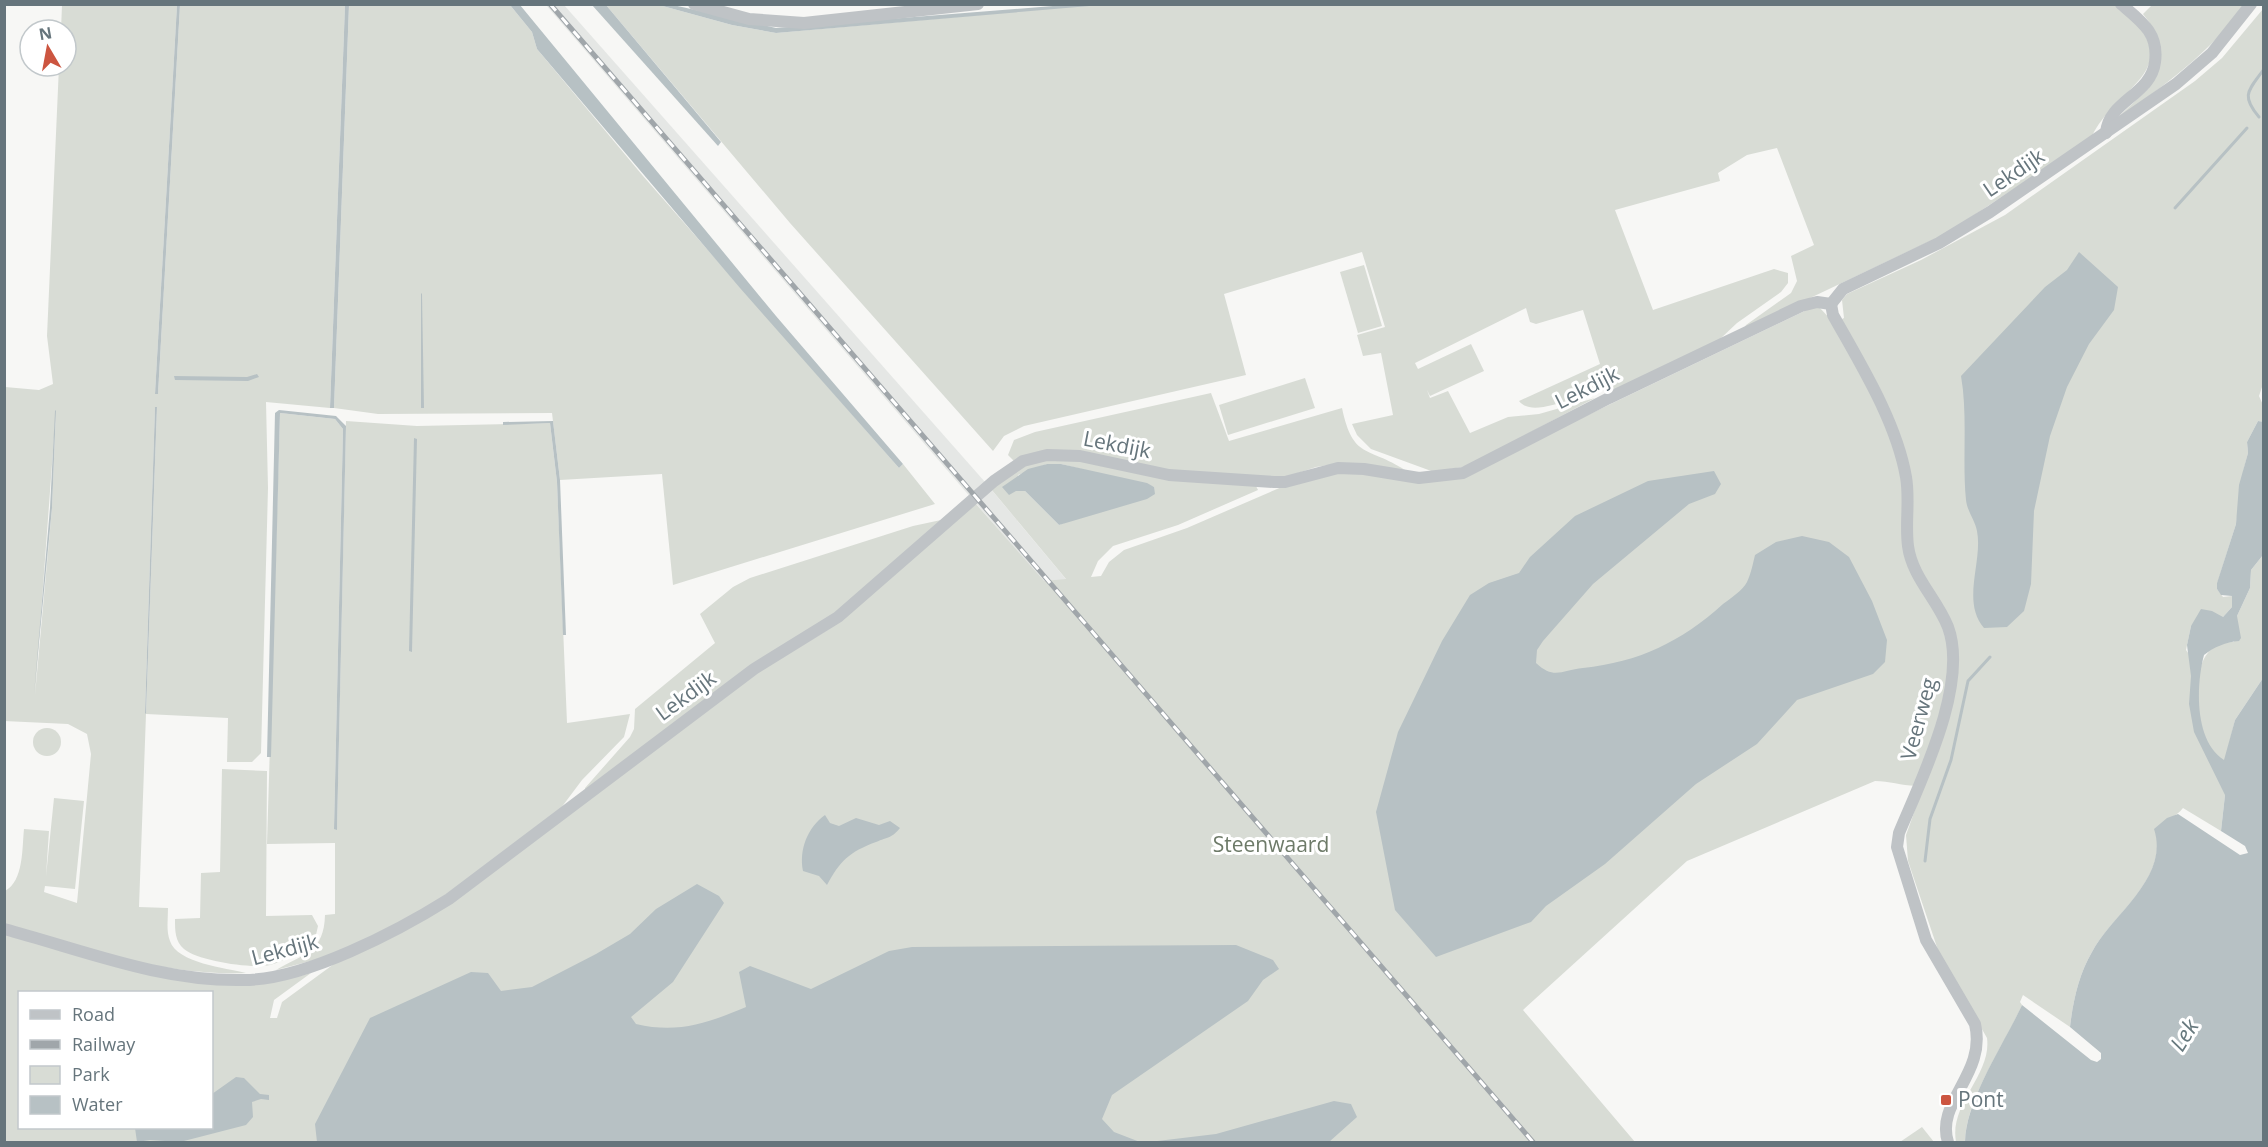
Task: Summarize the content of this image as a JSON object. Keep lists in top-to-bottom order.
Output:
{
  "streets": {
    "street": ["Lekdijk", "Veerweg"]
  },
  "crossings": [
    ["Lekdijk", "Veerweg"]
  ],
  "water": ["Lek"],
  "parks": ["Steenwaard"],
  "places": {
    "transit": ["Pont"]
  },
  "legend": [
    "Road",
    "Railway",
    "Park",
    "Water"
  ],
  "north": "top"
}
